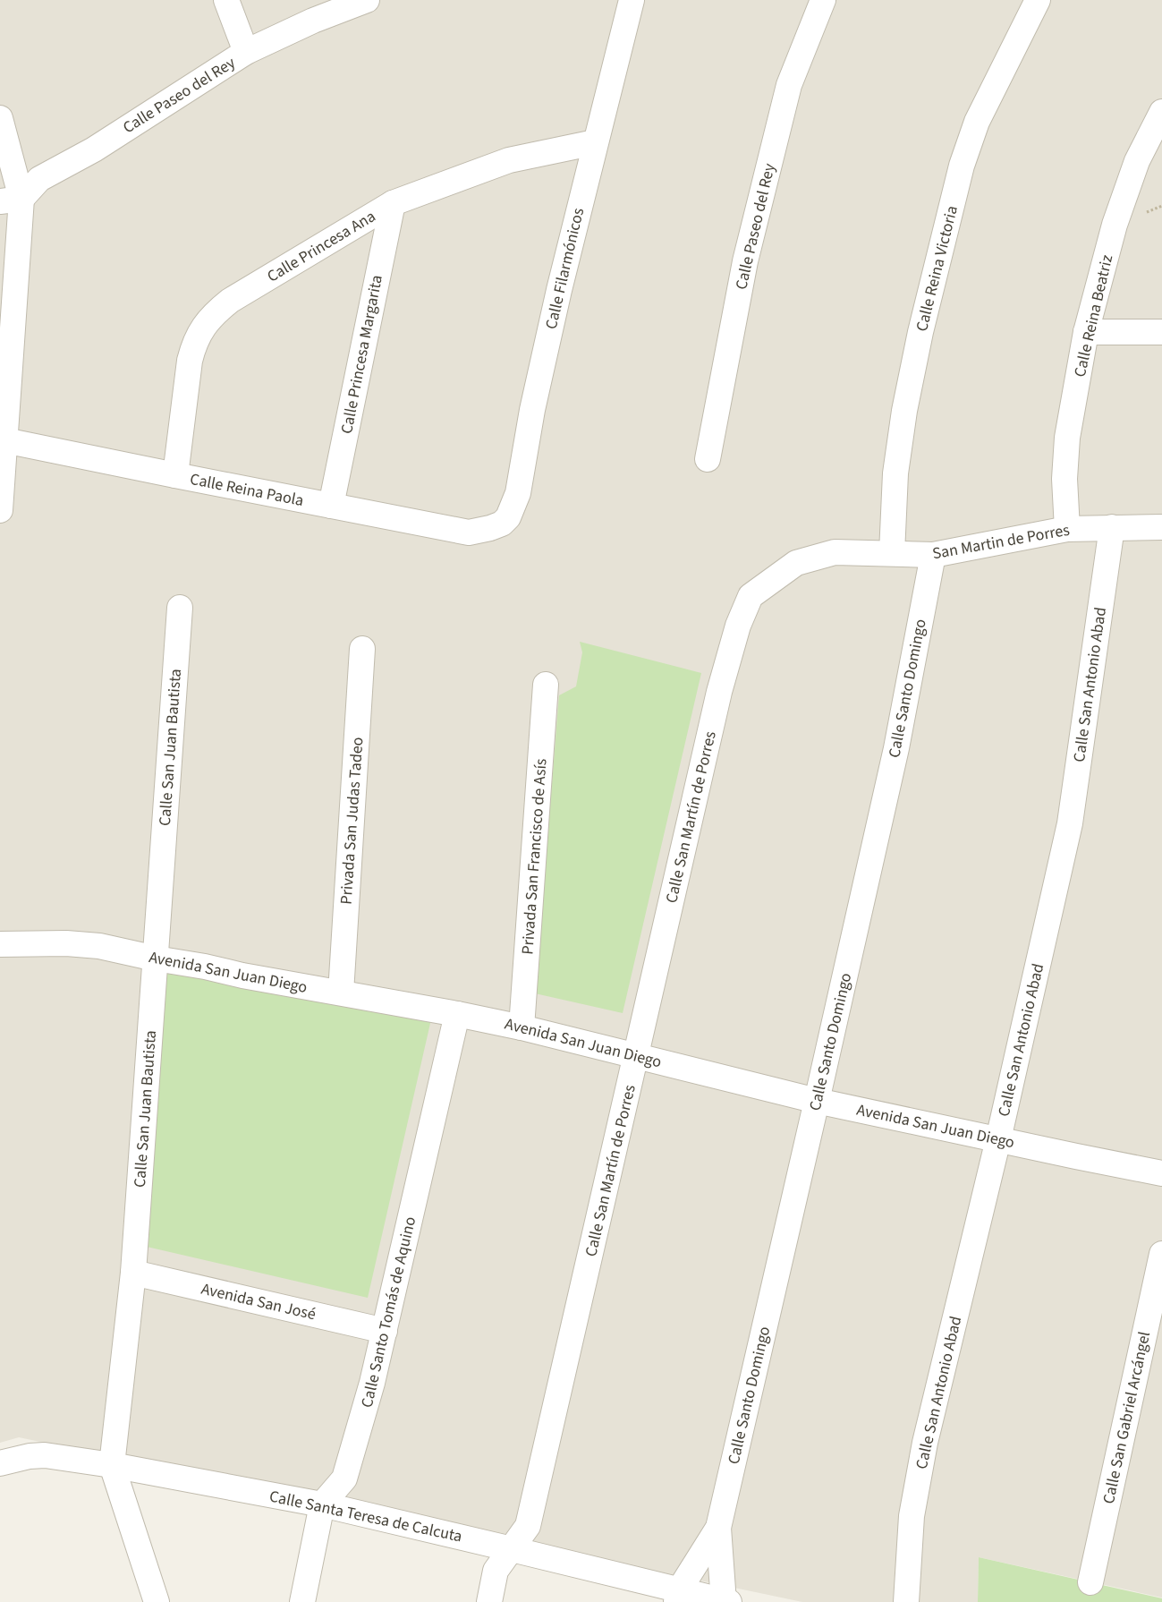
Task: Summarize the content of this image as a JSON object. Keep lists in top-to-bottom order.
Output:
{
  "streets": {
    "street": [
      "Calle Paseo del Rey",
      "Calle Princesa Ana",
      "Calle Filarmónicos",
      "Calle Reina Victoria",
      "Calle Reina Beatriz",
      "Calle Princesa Margarita",
      "Calle Reina Paola",
      "San Martin de Porres",
      "Calle San Antonio Abad",
      "Calle Santo Domingo",
      "Calle San Juan Bautista",
      "Calle San Martín de Porres",
      "Privada San Judas Tadeo",
      "Privada San Francisco de Asís",
      "Avenida San Juan Diego",
      "Avenida San José",
      "Calle Santo Tomás de Aquino",
      "Calle San Gabriel Arcángel",
      "Calle Santa Teresa de Calcuta"
    ]
  },
  "crossings": [
    ["Calle Princesa Ana", "Calle Filarmónicos"],
    ["Calle Princesa Ana", "Calle Princesa Margarita"],
    ["Calle Princesa Ana", "Calle Reina Paola"],
    ["Calle Filarmónicos", "Calle Reina Paola"],
    ["Calle Reina Victoria", "San Martin de Porres"],
    ["Calle Reina Beatriz", "San Martin de Porres"],
    ["Calle Princesa Margarita", "Calle Reina Paola"],
    ["San Martin de Porres", "Calle San Antonio Abad"],
    ["San Martin de Porres", "Calle Santo Domingo"],
    ["San Martin de Porres", "Calle San Martín de Porres"],
    ["Calle San Antonio Abad", "Avenida San Juan Diego"],
    ["Calle Santo Domingo", "Avenida San Juan Diego"],
    ["Calle Santo Domingo", "Calle Santa Teresa de Calcuta"],
    ["Calle San Juan Bautista", "Avenida San Juan Diego"],
    ["Calle San Juan Bautista", "Avenida San José"],
    ["Calle San Juan Bautista", "Calle Santa Teresa de Calcuta"],
    ["Calle San Martín de Porres", "Avenida San Juan Diego"],
    ["Calle San Martín de Porres", "Calle Santa Teresa de Calcuta"],
    ["Privada San Judas Tadeo", "Avenida San Juan Diego"],
    ["Privada San Francisco de Asís", "Avenida San Juan Diego"],
    ["Avenida San Juan Diego", "Calle Santo Tomás de Aquino"],
    ["Avenida San José", "Calle Santo Tomás de Aquino"],
    ["Calle Santo Tomás de Aquino", "Calle Santa Teresa de Calcuta"]
  ]
}
